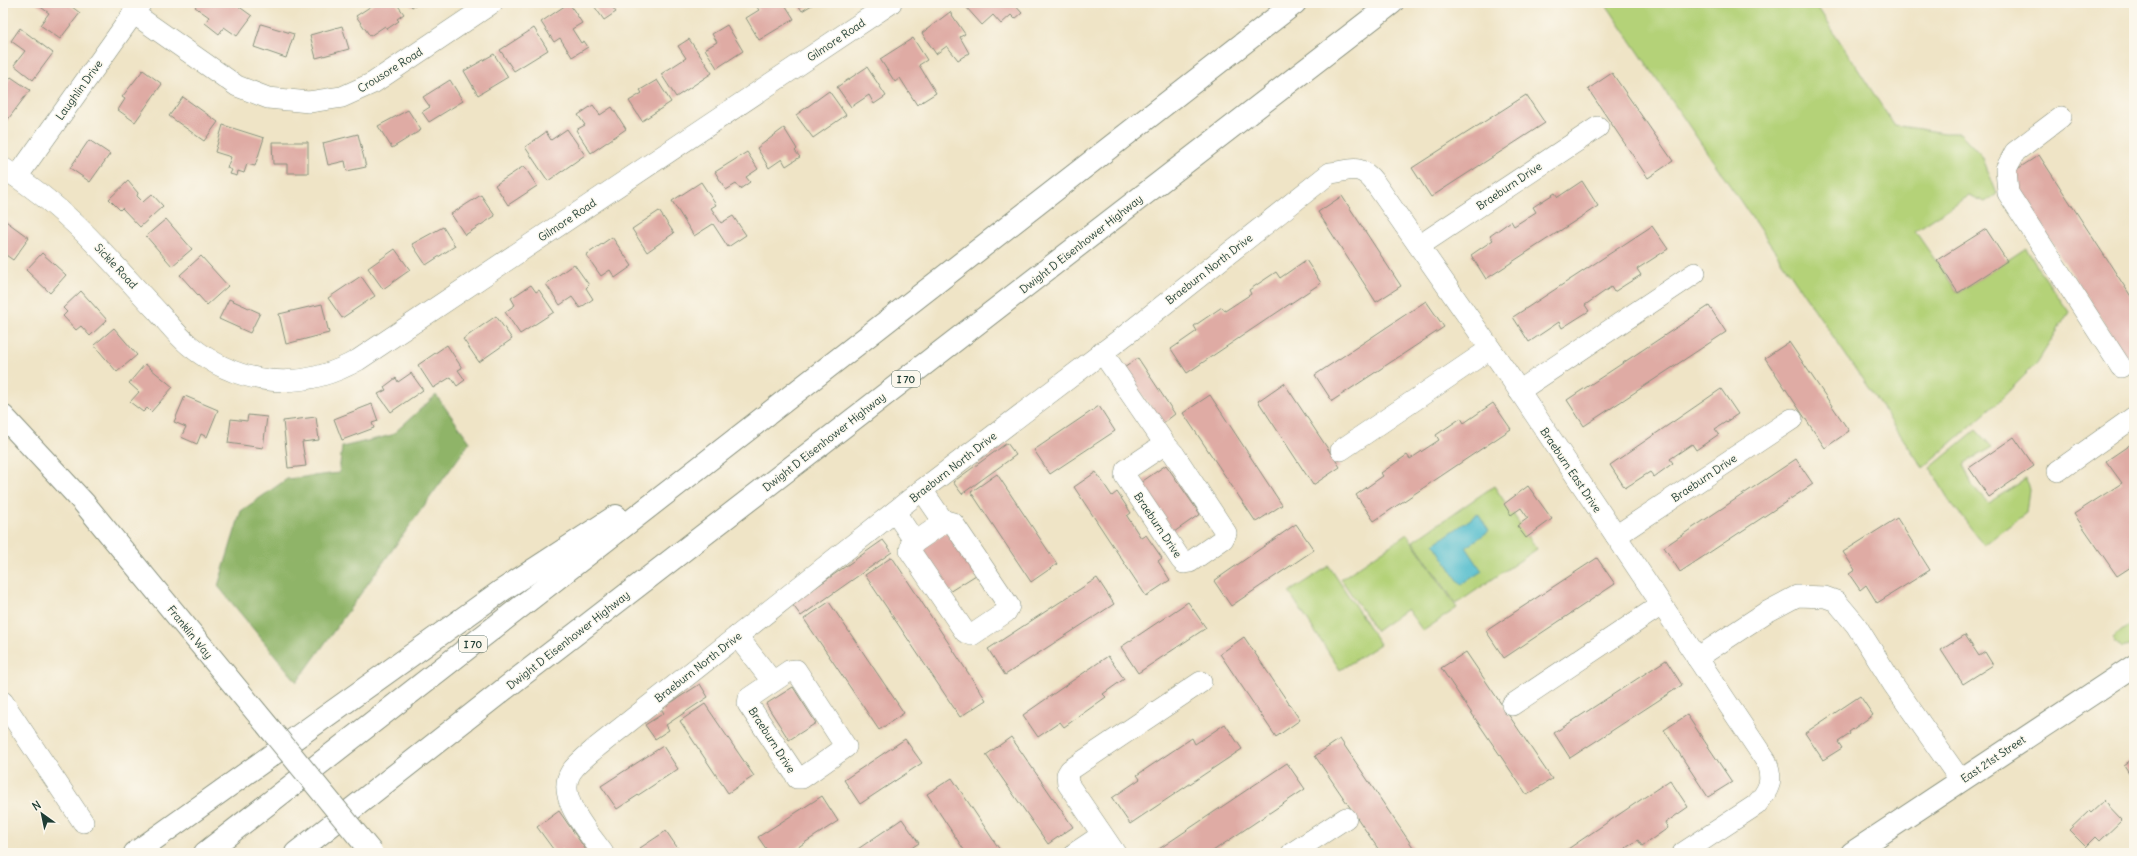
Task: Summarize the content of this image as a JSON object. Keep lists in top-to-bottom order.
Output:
{
  "streets": {
    "main road": [
      "Dwight D Eisenhower Highway",
      "I 70",
      "Franklin Way",
      "East 21st Street"
    ],
    "street": [
      "Gilmore Road",
      "Crousore Road",
      "Laughlin Drive",
      "Braeburn Drive",
      "Sickle Road",
      "Braeburn North Drive",
      "Braeburn East Drive"
    ]
  },
  "crossings": [
    ["Gilmore Road", "Sickle Road"],
    ["Crousore Road", "Laughlin Drive"],
    ["Laughlin Drive", "Sickle Road"],
    ["Braeburn Drive", "Braeburn North Drive"],
    ["Braeburn Drive", "Braeburn East Drive"],
    ["Braeburn North Drive", "Braeburn East Drive"]
  ],
  "north": "top left"
}
